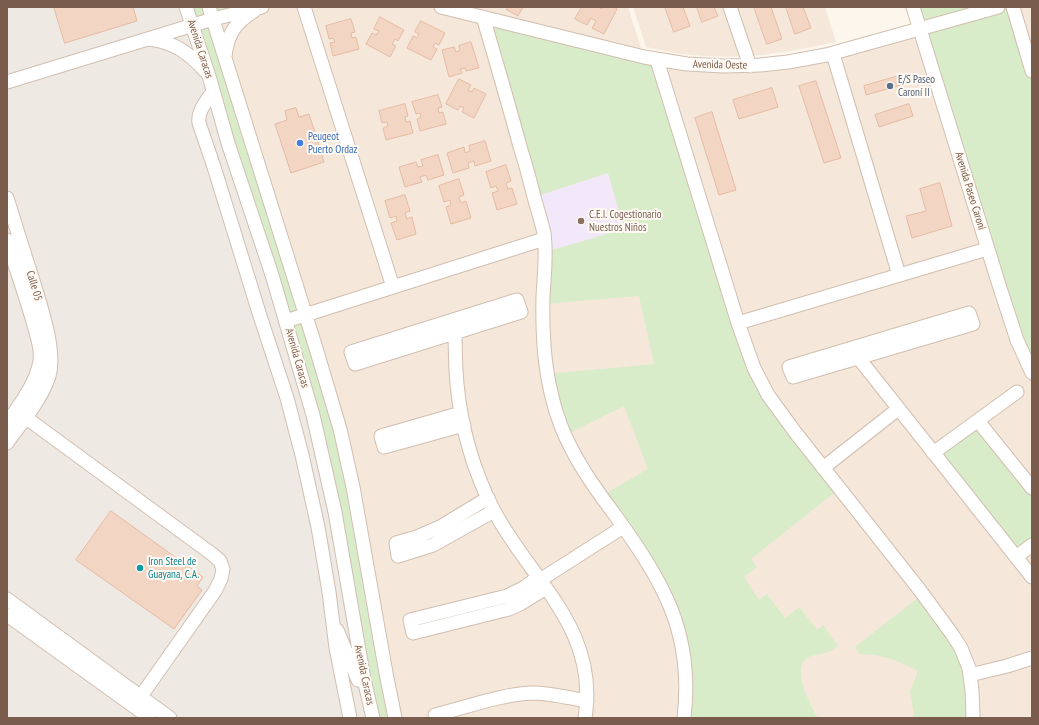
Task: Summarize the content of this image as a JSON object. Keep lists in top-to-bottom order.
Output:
{
  "streets": {
    "street": [
      "Avenida Caracas",
      "Avenida Oeste",
      "Avenida Paseo Caroní",
      "Calle 05"
    ]
  },
  "crossings": [
    ["Avenida Oeste", "Avenida Paseo Caroní"]
  ],
  "places": [
    "E/S Paseo Caroní II",
    "Peugeot Puerto Ordaz",
    "C.E.I. Cogestionario Nuestros Niños",
    "Iron Steel de Guayana, C.A."
  ]
}
